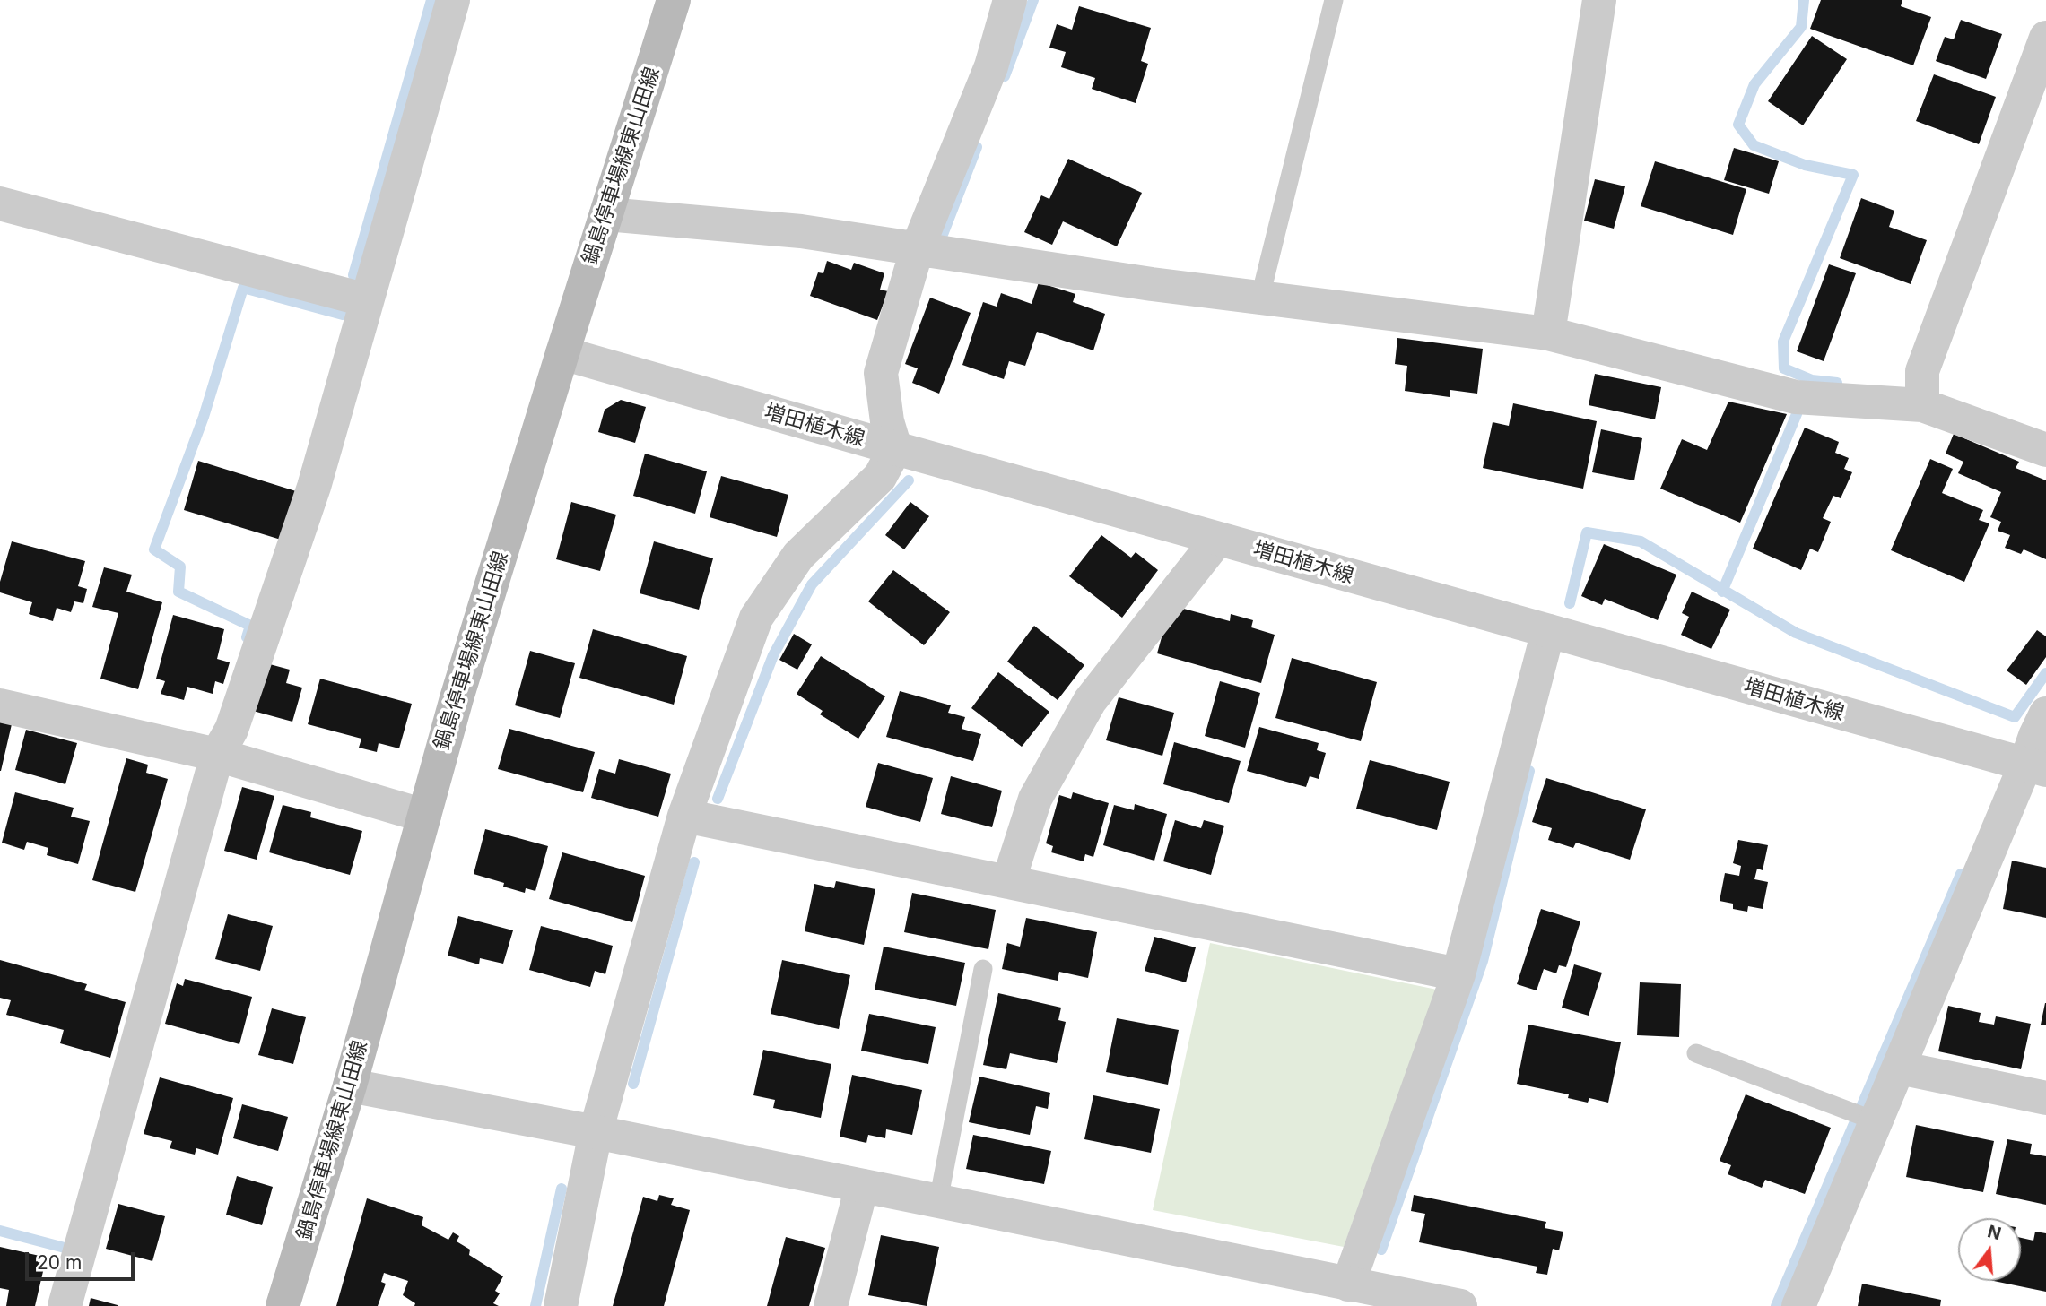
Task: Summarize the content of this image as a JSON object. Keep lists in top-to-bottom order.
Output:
{
  "streets": {
    "main road": ["鍋島停車場線東山田線"],
    "street": ["増田植木線"]
  },
  "crossings": [
    ["鍋島停車場線東山田線", "増田植木線"]
  ],
  "scale_bar": "20 m",
  "north": "top"
}
